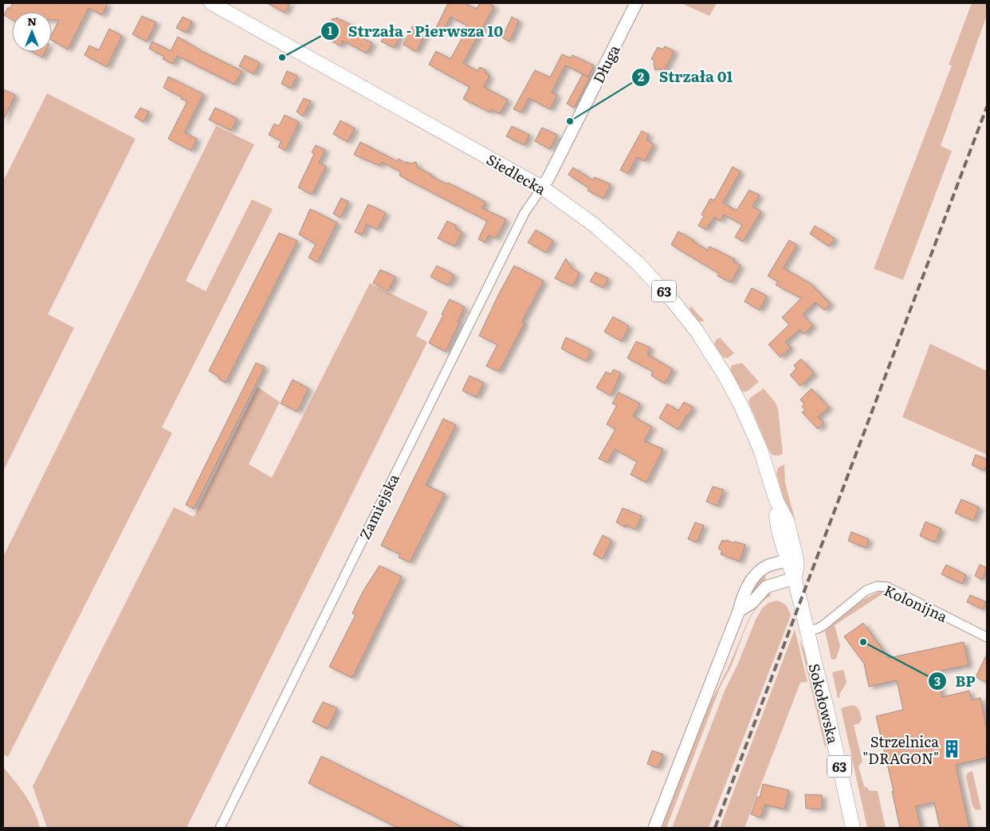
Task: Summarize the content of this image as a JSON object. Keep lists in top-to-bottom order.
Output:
{
  "streets": {
    "main road": [
      "Długa",
      "Siedlecka",
      "63",
      "Sokołowska"
    ],
    "street": ["Zamiejska", "Kolonijna"]
  },
  "crossings": [
    ["Długa", "Siedlecka"],
    ["Długa", "Zamiejska"],
    ["Siedlecka", "Zamiejska"],
    ["Siedlecka", "Sokołowska"],
    ["Kolonijna", "Sokołowska"]
  ],
  "places": {
    "other": ["Strzała - Pierwsza 10", "Strzała 01", "BP"],
    "building": ["Strzelnica \"DRAGON\""]
  },
  "north": "top"
}
